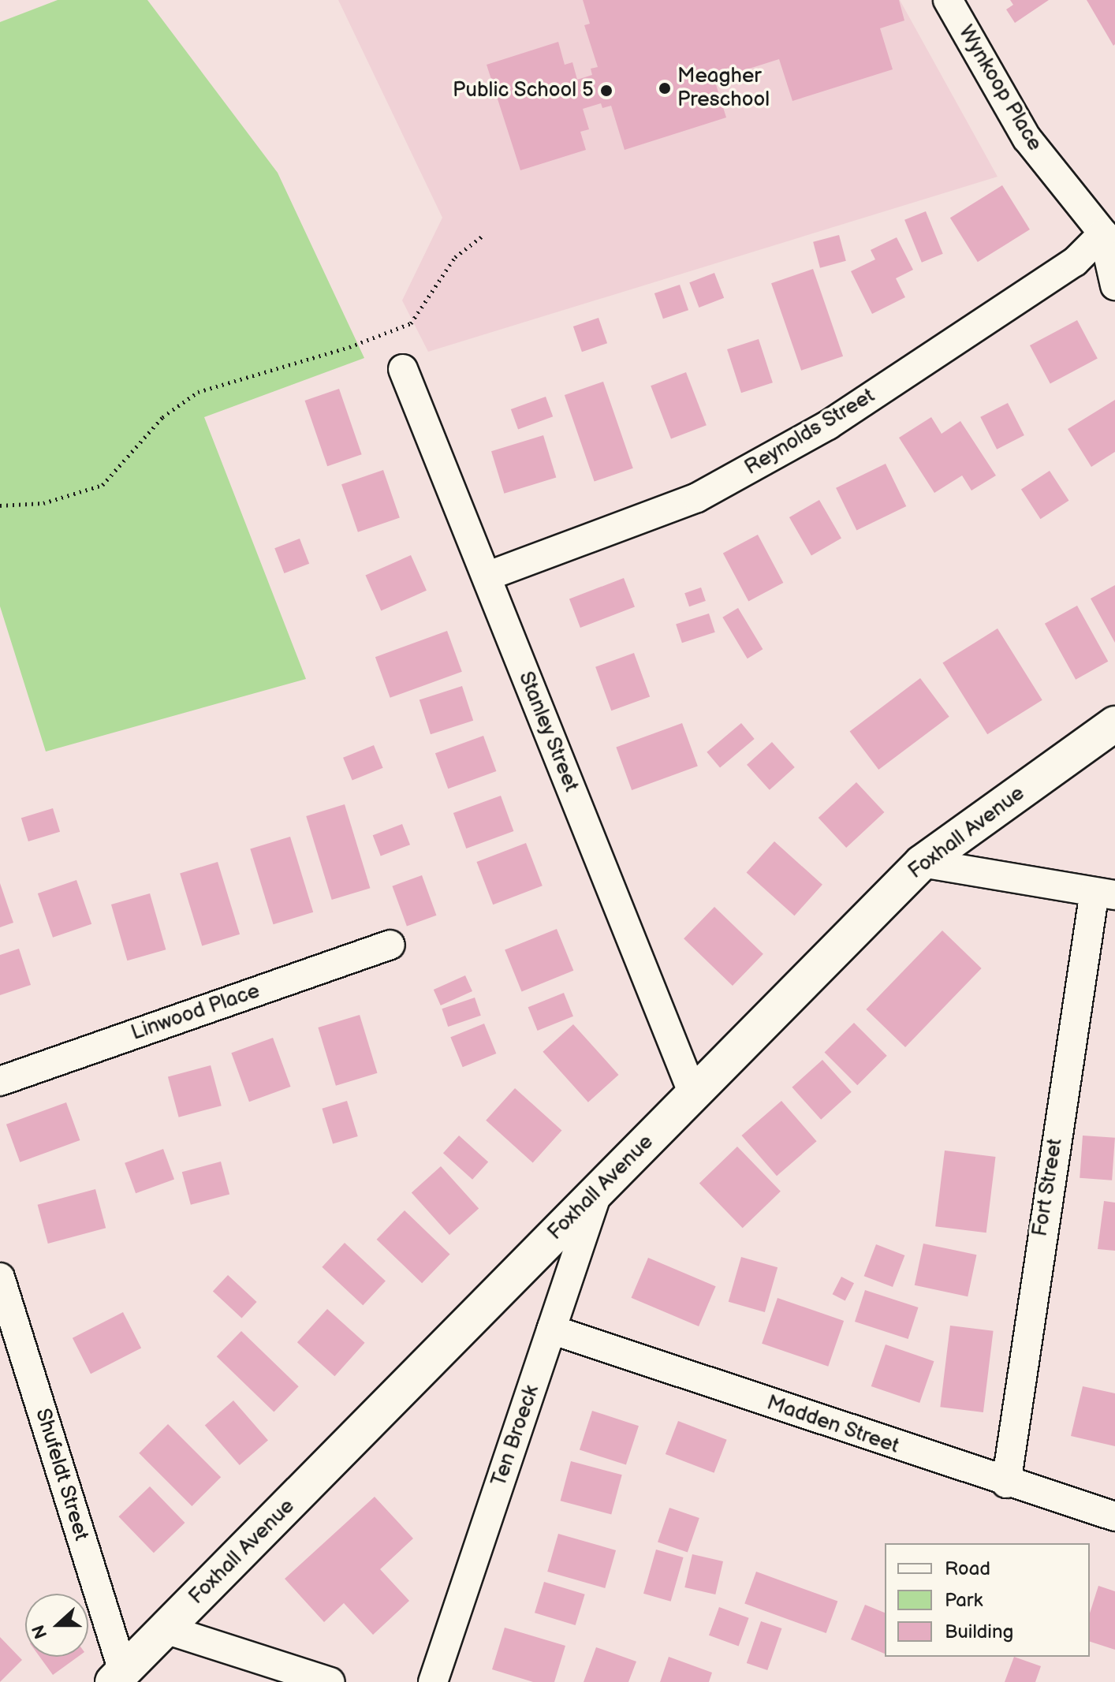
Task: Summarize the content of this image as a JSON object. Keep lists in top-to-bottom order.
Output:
{
  "streets": {
    "street": [
      "Wynkoop Place",
      "Reynolds Street",
      "Stanley Street",
      "Foxhall Avenue",
      "Linwood Place",
      "Fort Street",
      "Madden Street",
      "Ten Broeck",
      "Shufeldt Street"
    ]
  },
  "crossings": [
    ["Wynkoop Place", "Reynolds Street"],
    ["Reynolds Street", "Stanley Street"],
    ["Stanley Street", "Foxhall Avenue"],
    ["Foxhall Avenue", "Ten Broeck"],
    ["Foxhall Avenue", "Shufeldt Street"],
    ["Fort Street", "Madden Street"],
    ["Madden Street", "Ten Broeck"]
  ],
  "places": ["Meagher Preschool", "Public School 5"],
  "legend": ["Road", "Park", "Building"],
  "north": "left"
}
